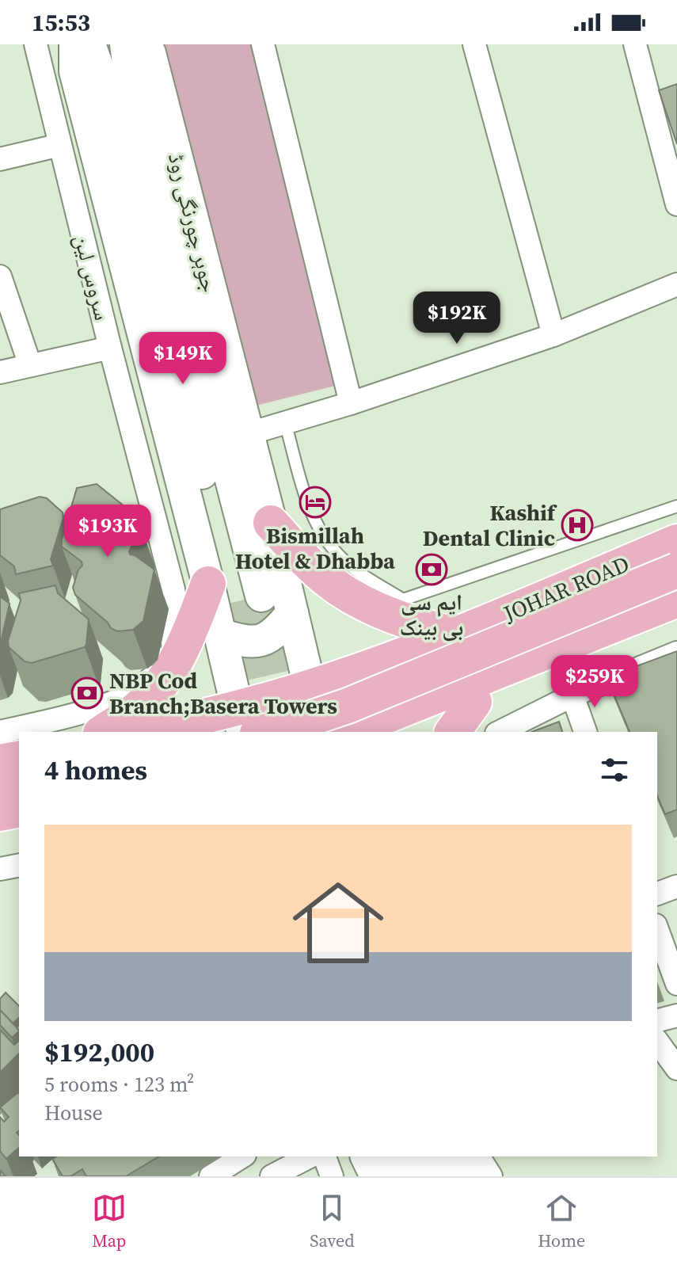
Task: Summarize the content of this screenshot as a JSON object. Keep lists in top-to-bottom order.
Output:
{
  "streets": {
    "main road": ["جوہر چورنگی روڈ", "JOHAR ROAD"],
    "street": ["سروس لین"]
  },
  "crossings": [
    ["جوہر چورنگی روڈ", "JOHAR ROAD"]
  ],
  "places": {
    "hotel": ["Bismillah Hotel & Dhabba"],
    "hospital": ["Kashif Dental Clinic"],
    "bank": ["ایم سی بی بینک", "NBP Cod Branch;Basera Towers"]
  },
  "page": {
    "status": "15:53",
    "price": [
      "$192K",
      "$149K",
      "$193K",
      "$259K"
    ],
    "heading": "4 homes",
    "list": [
      {
        "name": "$192,000",
        "note": "5 rooms · 123 m² · House"
      }
    ],
    "tabs": ["Map", "Saved", "Home"]
  }
}
